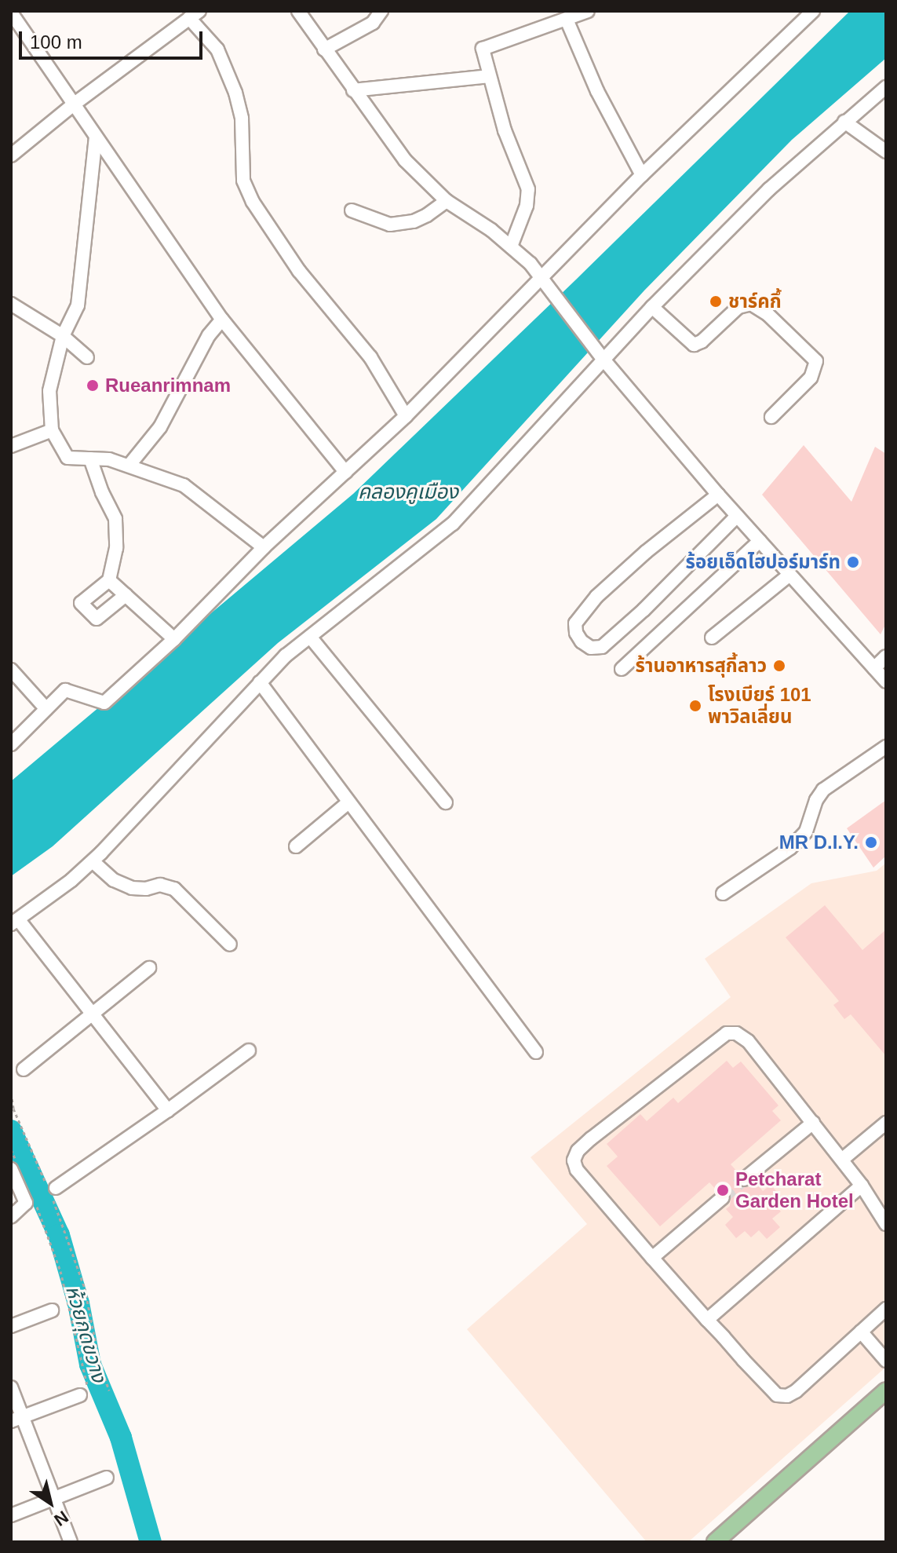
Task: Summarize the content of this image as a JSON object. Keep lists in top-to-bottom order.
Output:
{
  "water": ["คลองคูเมือง", "ห้วยกุดขวาง"],
  "places": [
    "ชาร์คกึ้",
    "Rueanrimnam",
    "ร้อยเอ็ดไฮปอร์มาร์ท",
    "ร้านอาหารสุกี้ลาว",
    "โรงเบียร์ 101 พาวิลเลี่ยน",
    "MR D.I.Y.",
    "Petcharat Garden Hotel"
  ],
  "scale_bar": "100 m",
  "north": "bottom right"
}
